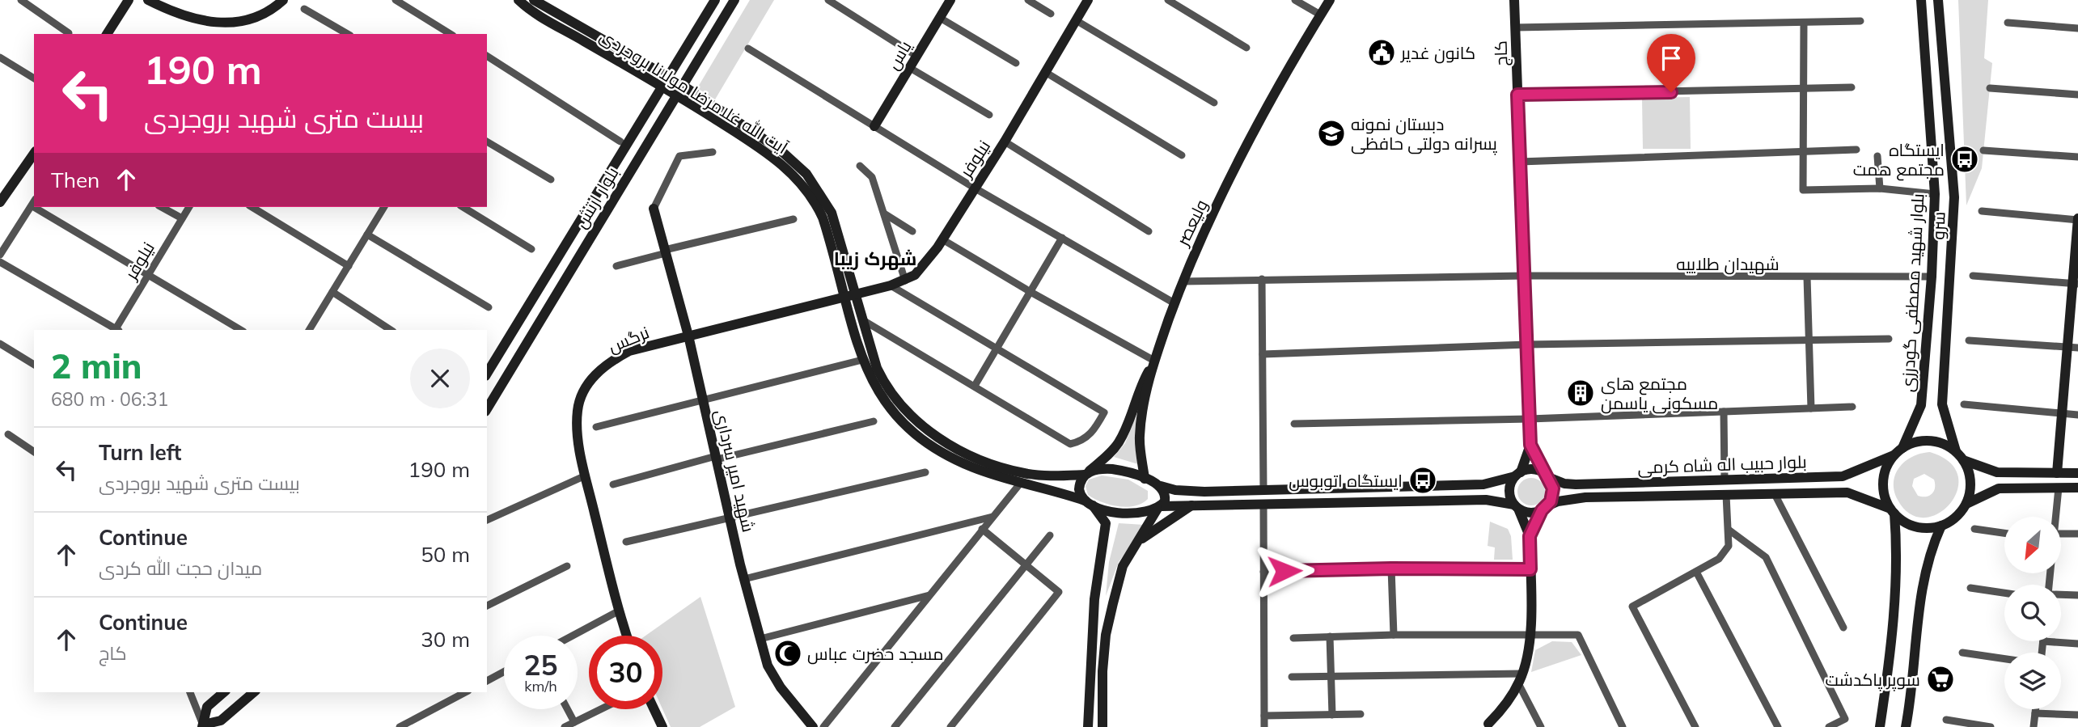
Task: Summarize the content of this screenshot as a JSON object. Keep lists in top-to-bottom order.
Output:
{
  "streets": {
    "main road": [
      "کاج",
      "یاس",
      "آیت الله غلامرضا مولانا بروجردی",
      "نیلوفر",
      "بلوار ارتش",
      "ولیعصر",
      "سرو",
      "بلوار شهید مصطفی گودرزی",
      "نرگس",
      "بلوار حبیب اله شاه کرمی",
      "شهید امیر سرداری"
    ],
    "street": ["شهیدان طلاییه"]
  },
  "crossings": [
    ["کاج", "شهیدان طلاییه"],
    ["کاج", "بلوار حبیب اله شاه کرمی"],
    ["آیت الله غلامرضا مولانا بروجردی", "نیلوفر"],
    ["آیت الله غلامرضا مولانا بروجردی", "بلوار ارتش"],
    ["آیت الله غلامرضا مولانا بروجردی", "نرگس"],
    ["نیلوفر", "نرگس"],
    ["ولیعصر", "شهیدان طلاییه"],
    ["سرو", "بلوار شهید مصطفی گودرزی"],
    ["سرو", "بلوار حبیب اله شاه کرمی"],
    ["شهیدان طلاییه", "بلوار شهید مصطفی گودرزی"],
    ["بلوار شهید مصطفی گودرزی", "بلوار حبیب اله شاه کرمی"],
    ["نرگس", "شهید امیر سرداری"]
  ],
  "districts": ["شهرک زیبا"],
  "places": {
    "public building": ["کانون غدیر"],
    "school or university": ["دبستان نمونه پسرانه دولتی حافظی"],
    "bus stop": ["ایستگاه مجتمع همت", "ایستگاه اتوبوس"],
    "building": ["مجتمع های مسکونی یاسمن"],
    "mosque": ["مسجد حضرت عباس"],
    "supermarket": ["سوپر پاکدشت"]
  },
  "north": "bottom left",
  "page": {
    "turn": ["190 m", "بیست متری شهید بروجردی"],
    "then": "Then",
    "heading": ["2 min", "680 m · 06:31"],
    "list": [
      {
        "name": "Turn left",
        "note": "بیست متری شهید بروجردی",
        "value": "190 m"
      },
      {
        "name": "Continue",
        "note": "میدان حجت الله کردی",
        "value": "50 m"
      },
      {
        "name": "Continue",
        "note": "کاج",
        "value": "30 m"
      }
    ],
    "speed": "25 km/h",
    "limit": "30"
  }
}
